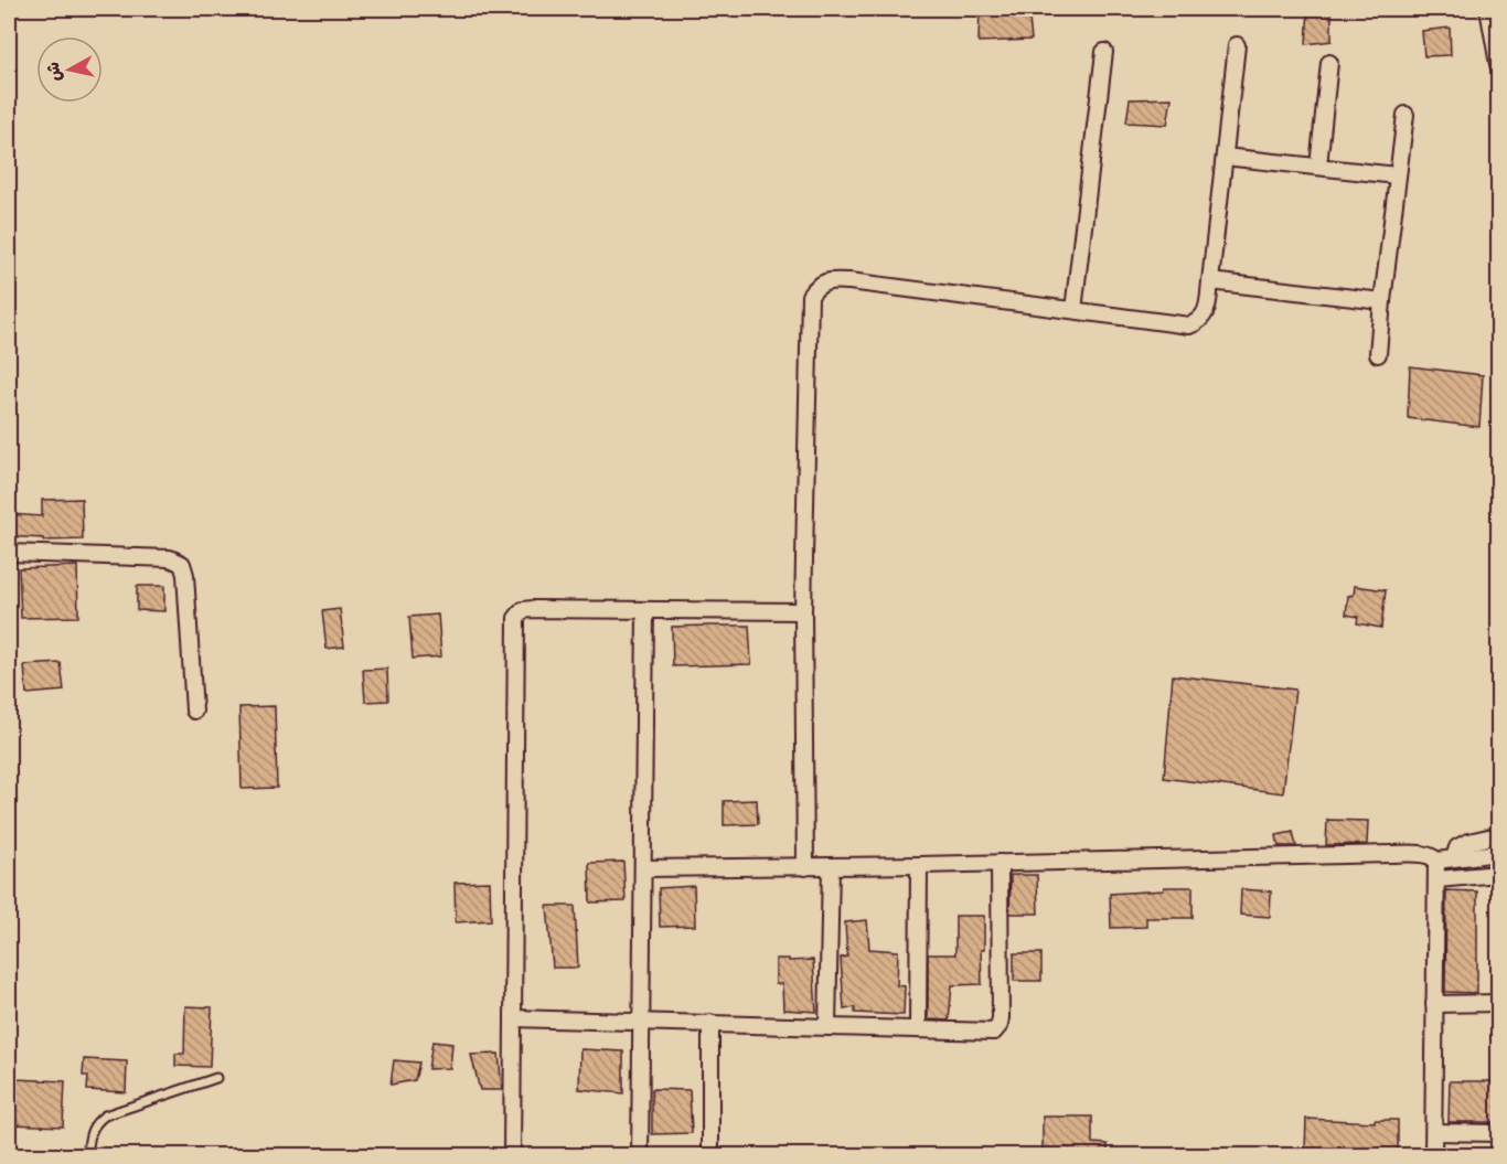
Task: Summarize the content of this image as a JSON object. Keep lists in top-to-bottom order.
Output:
{
  "north": "left"
}
